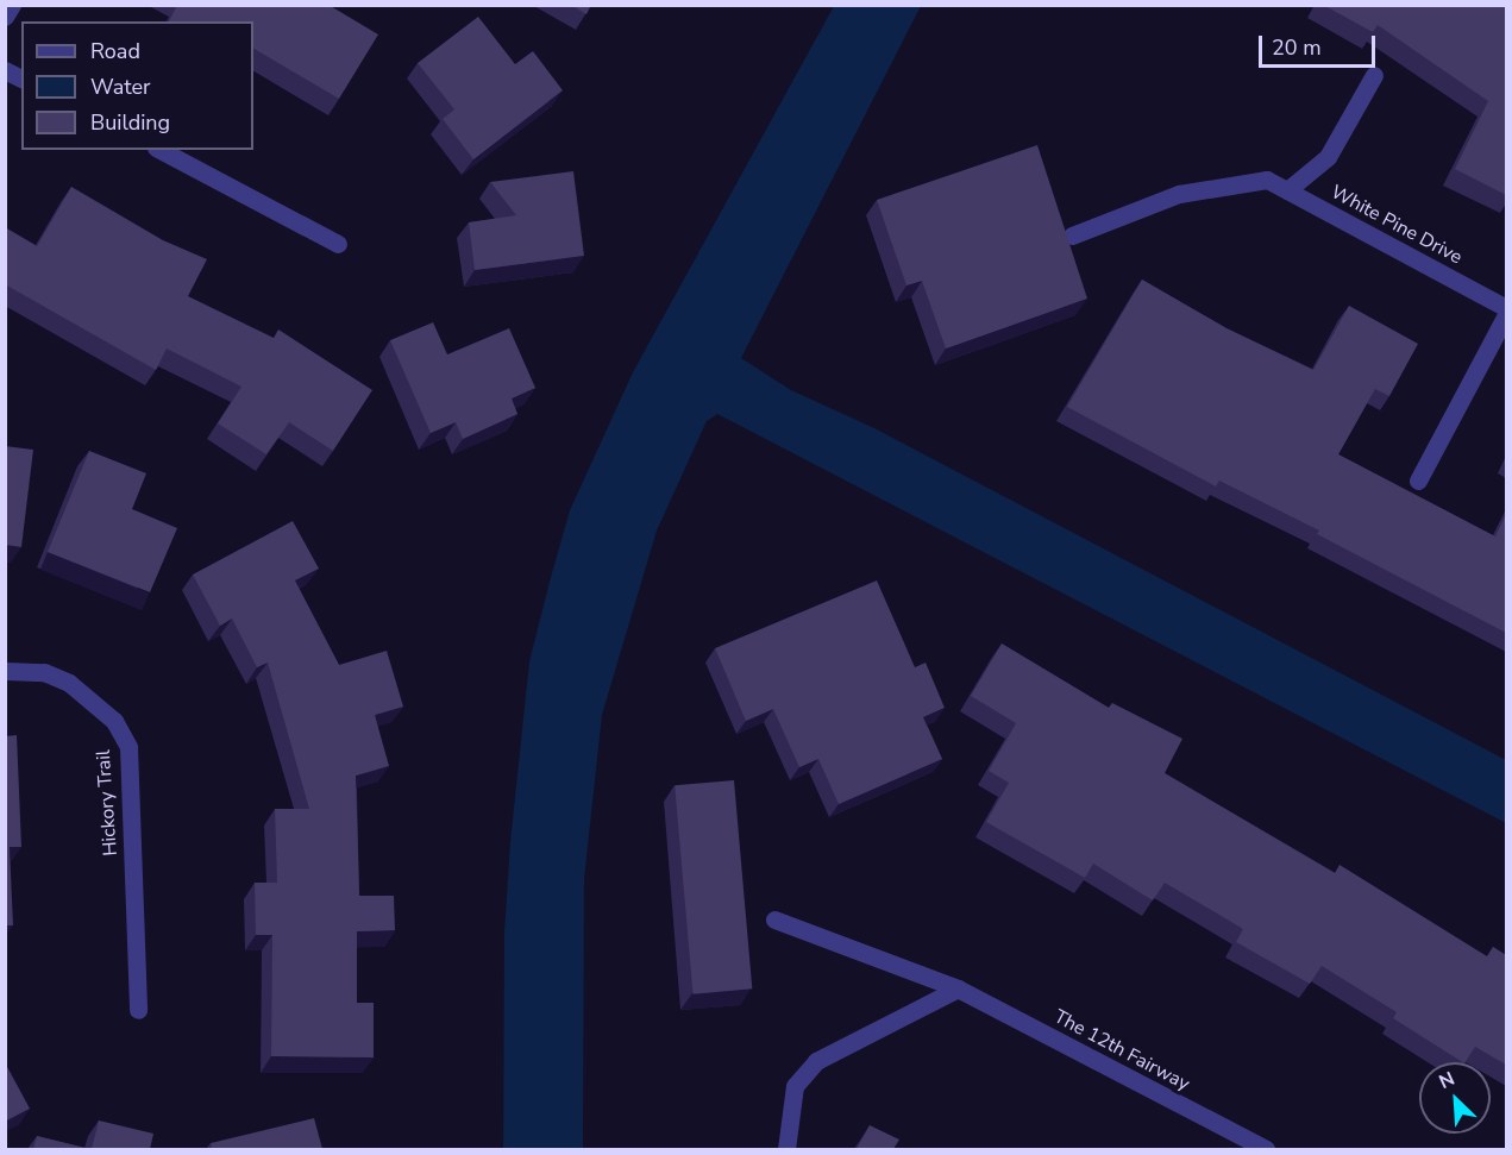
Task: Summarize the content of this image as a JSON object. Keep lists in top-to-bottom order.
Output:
{
  "streets": {
    "street": ["White Pine Drive", "Hickory Trail", "The 12th Fairway"]
  },
  "legend": ["Road", "Water", "Building"],
  "scale_bar": "20 m",
  "north": "top left"
}
